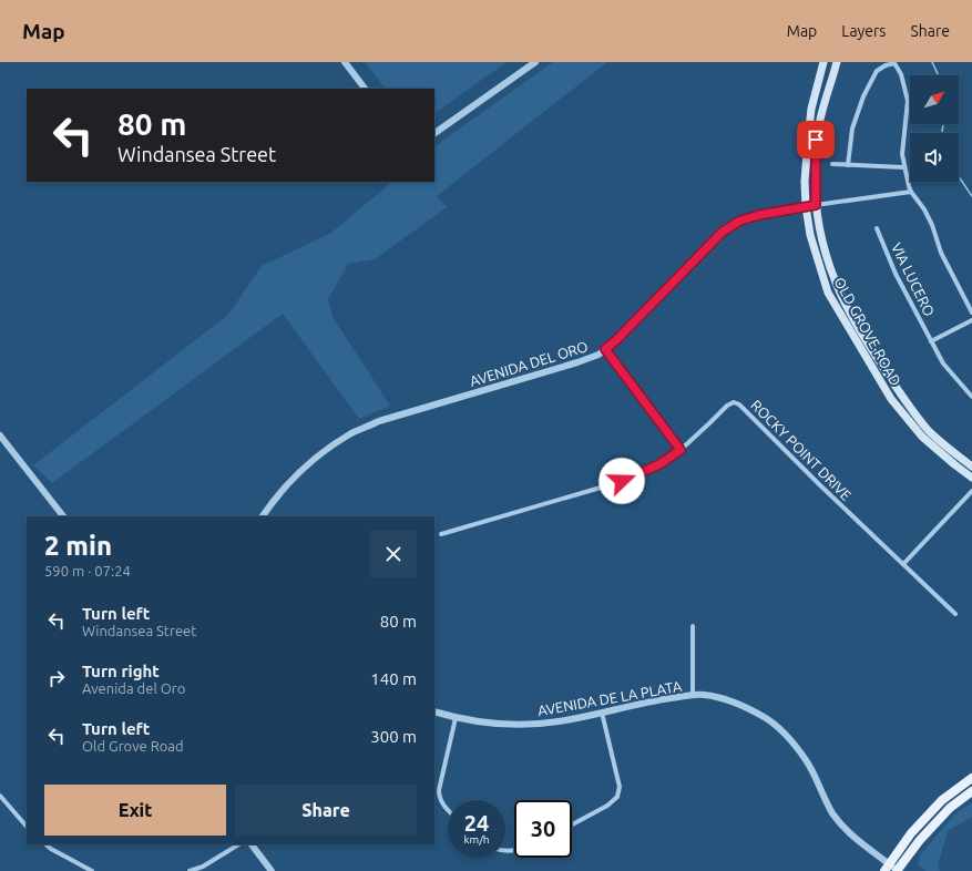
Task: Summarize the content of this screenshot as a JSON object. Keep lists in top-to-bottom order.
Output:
{
  "streets": {
    "main road": ["OLD GROVE ROAD"],
    "street": [
      "VIA LUCERO",
      "AVENIDA DEL ORO",
      "ROCKY POINT DRIVE",
      "AVENIDA DE LA PLATA"
    ]
  },
  "crossings": [
    ["OLD GROVE ROAD", "AVENIDA DEL ORO"]
  ],
  "north": "top right",
  "page": {
    "header": "Map",
    "nav": ["Map", "Layers", "Share"],
    "turn": ["80 m", "Windansea Street"],
    "heading": ["2 min", "590 m · 07:24"],
    "list": [
      {
        "name": "Turn left",
        "note": "Windansea Street",
        "value": "80 m"
      },
      {
        "name": "Turn right",
        "note": "Avenida del Oro",
        "value": "140 m"
      },
      {
        "name": "Turn left",
        "note": "Old Grove Road",
        "value": "300 m"
      }
    ],
    "buttons": ["Exit", "Share"],
    "speed": "24 km/h",
    "limit": "30"
  }
}
